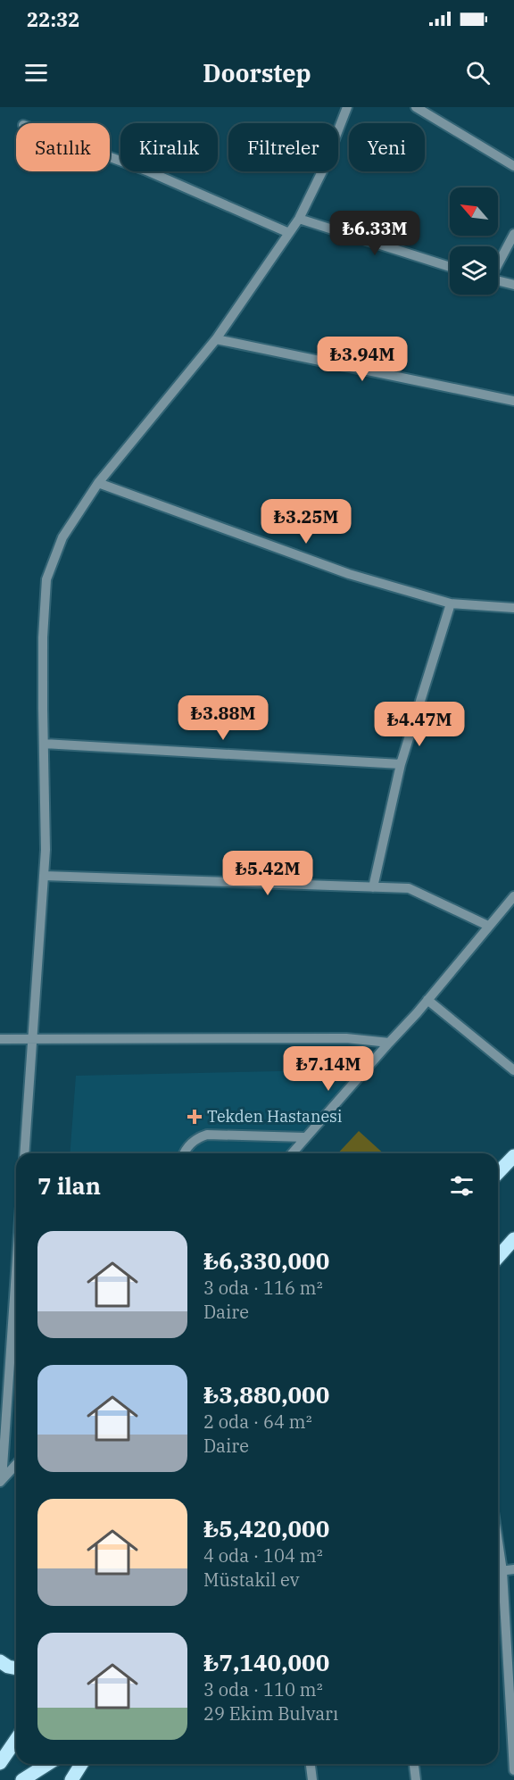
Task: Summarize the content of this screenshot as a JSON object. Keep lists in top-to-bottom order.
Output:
{
  "places": {
    "health": ["Tekden Hastanesi"]
  },
  "north": "top left",
  "page": {
    "status": "22:32",
    "header": "Doorstep",
    "chip": [
      "Satılık",
      "Kiralık",
      "Filtreler",
      "Yeni"
    ],
    "price": [
      "₺6.33M",
      "₺3.94M",
      "₺3.25M",
      "₺3.88M",
      "₺4.47M",
      "₺5.42M",
      "₺7.14M"
    ],
    "heading": "7 ilan",
    "list": [
      {
        "name": "₺6,330,000",
        "note": "3 oda · 116 m² · Daire"
      },
      {
        "name": "₺3,880,000",
        "note": "2 oda · 64 m² · Daire"
      },
      {
        "name": "₺5,420,000",
        "note": "4 oda · 104 m² · Müstakil ev"
      },
      {
        "name": "₺7,140,000",
        "note": "3 oda · 110 m² · 29 Ekim Bulvarı"
      }
    ]
  }
}
